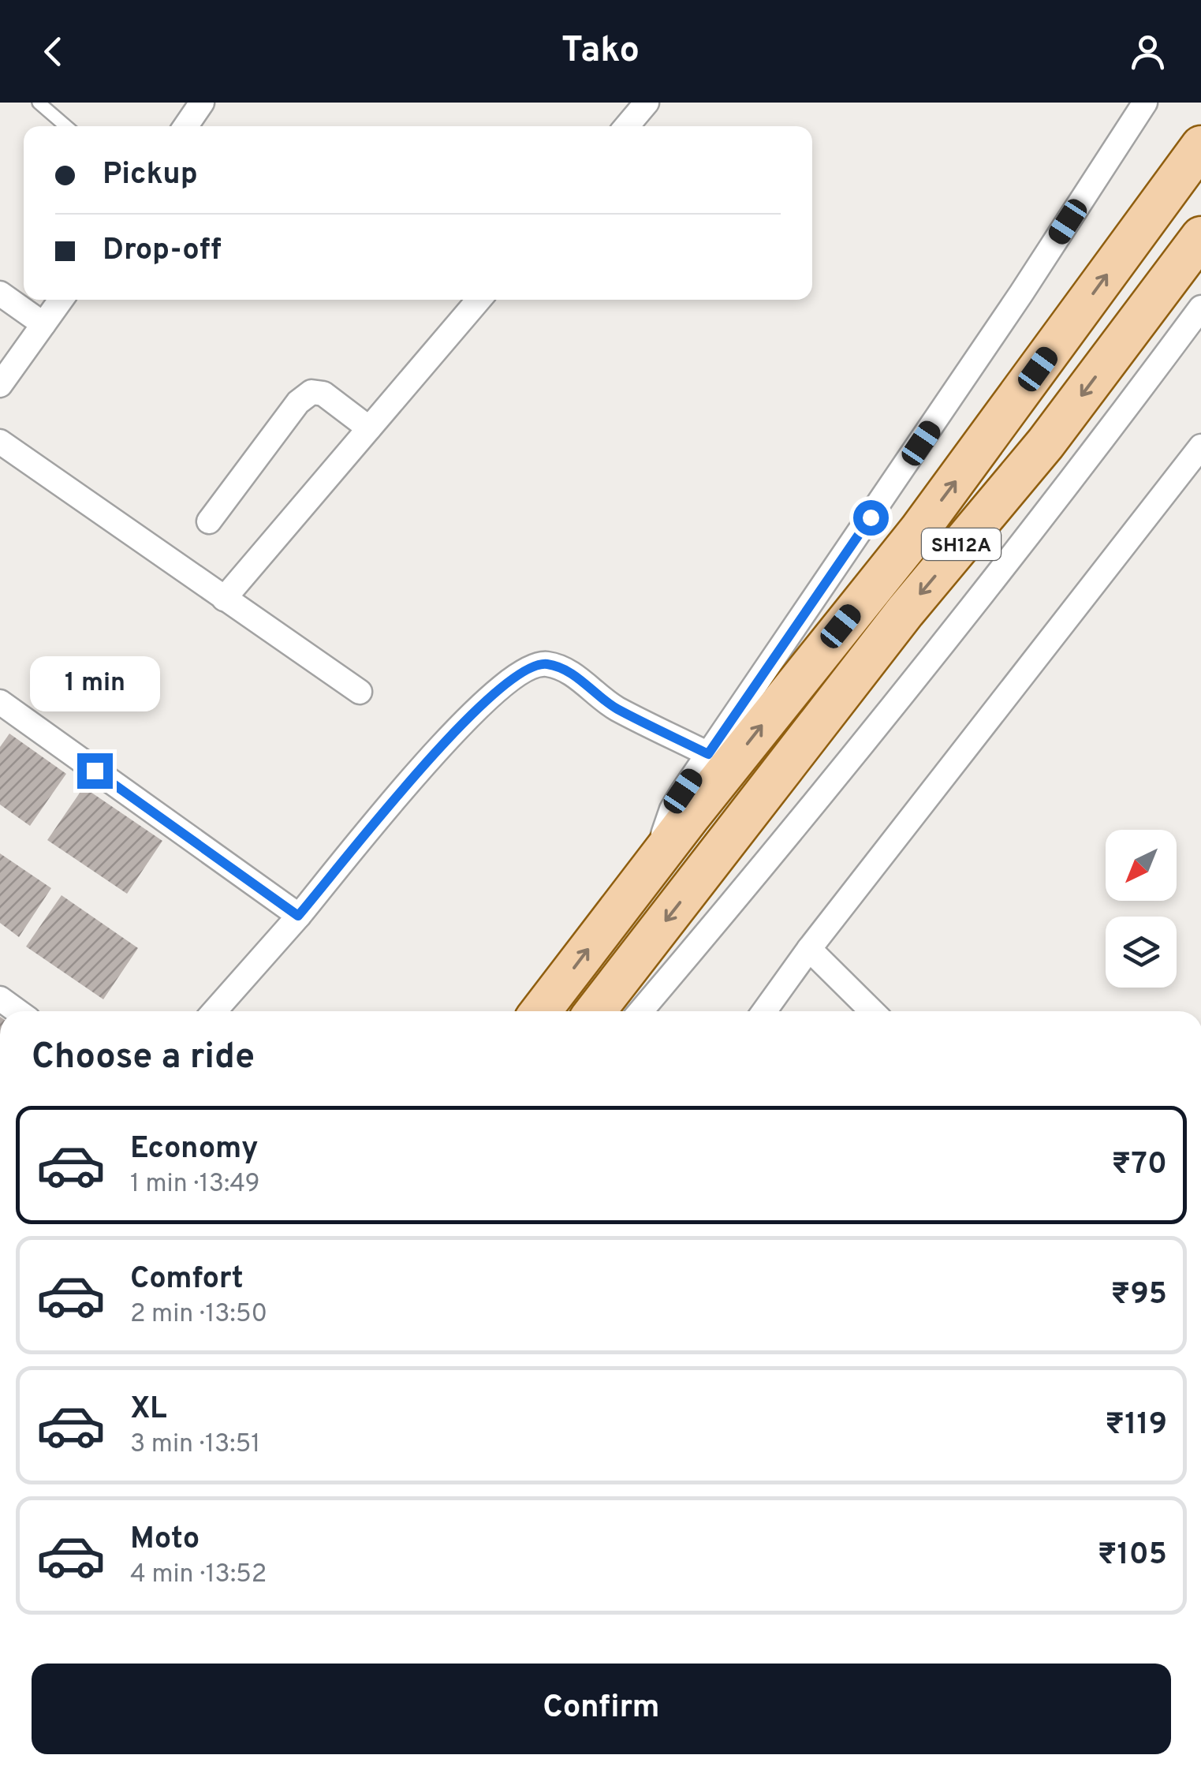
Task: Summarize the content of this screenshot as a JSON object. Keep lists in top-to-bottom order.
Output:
{
  "streets": {
    "main road": ["SH12A"]
  },
  "north": "bottom left",
  "page": {
    "header": "Tako",
    "banner": ["Pickup", "Drop-off"],
    "bubble": "1 min",
    "heading": "Choose a ride",
    "list": [
      {
        "name": "Economy",
        "note": "1 min · 13:49",
        "value": "₹70"
      },
      {
        "name": "Comfort",
        "note": "2 min · 13:50",
        "value": "₹95"
      },
      {
        "name": "XL",
        "note": "3 min · 13:51",
        "value": "₹119"
      },
      {
        "name": "Moto",
        "note": "4 min · 13:52",
        "value": "₹105"
      }
    ],
    "buttons": "Confirm"
  }
}
